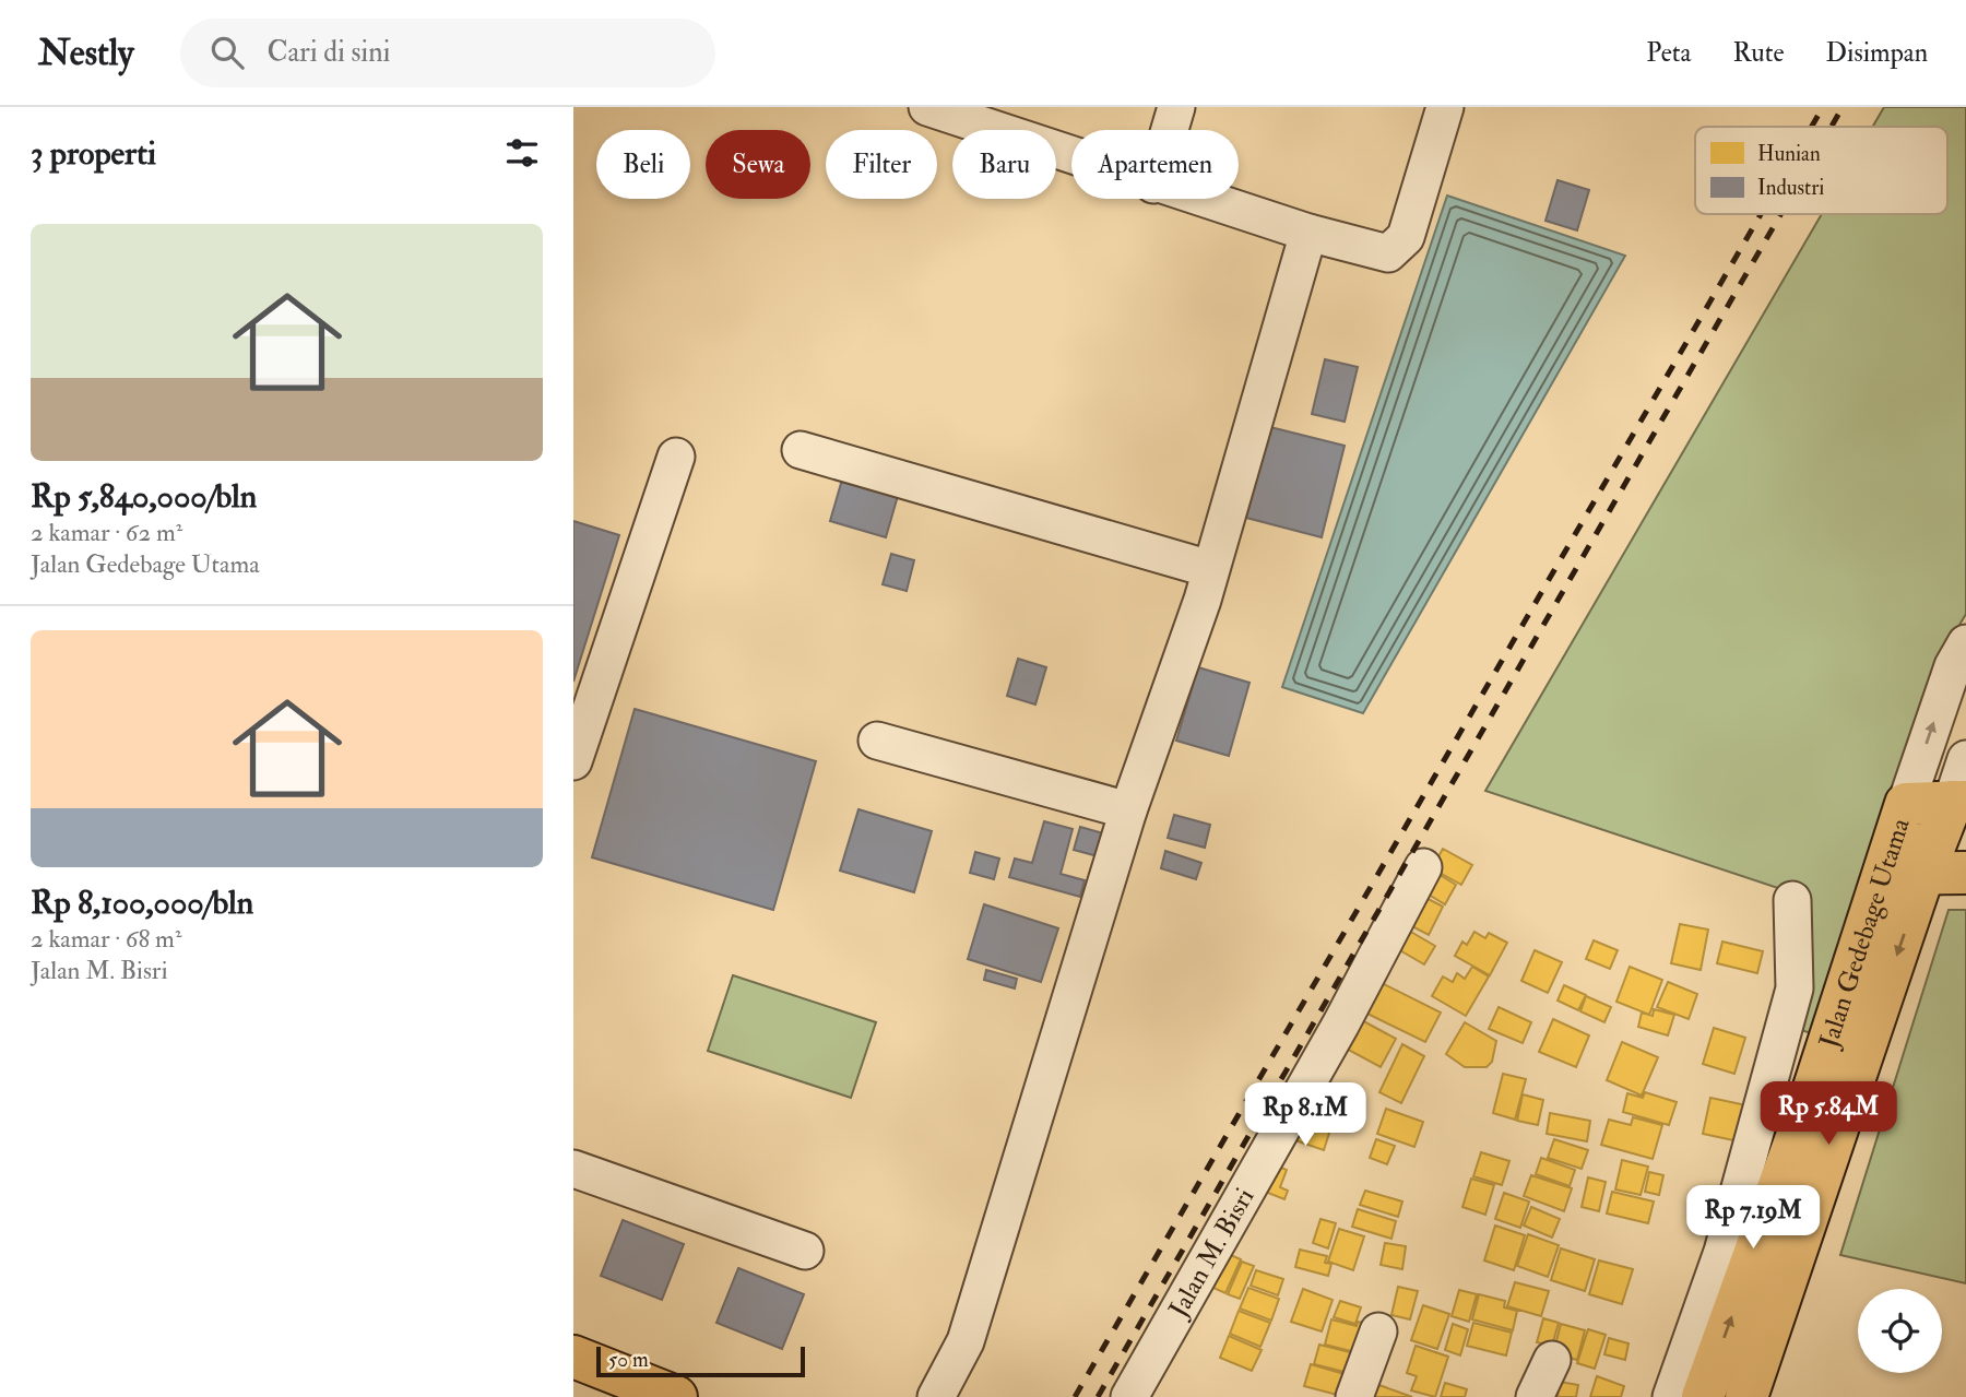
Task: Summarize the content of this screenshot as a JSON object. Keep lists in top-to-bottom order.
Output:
{
  "streets": {
    "main road": ["Jalan Gedebage Utama"],
    "street": ["Jalan M. Bisri"]
  },
  "legend": ["Hunian", "Industri"],
  "scale_bar": "50 m",
  "page": {
    "header": "Nestly",
    "search": "Cari di sini",
    "nav": ["Peta", "Rute", "Disimpan"],
    "heading": "3 properti",
    "chip": [
      "Beli",
      "Sewa",
      "Filter",
      "Baru",
      "Apartemen"
    ],
    "list": [
      {
        "name": "Rp 5,840,000/bln",
        "note": "2 kamar · 62 m² · Jalan Gedebage Utama"
      },
      {
        "name": "Rp 8,100,000/bln",
        "note": "2 kamar · 68 m² · Jalan M. Bisri"
      }
    ],
    "price": ["Rp 5.84M", "Rp 8.1M", "Rp 7.19M"],
    "scale": "50 m"
  }
}
